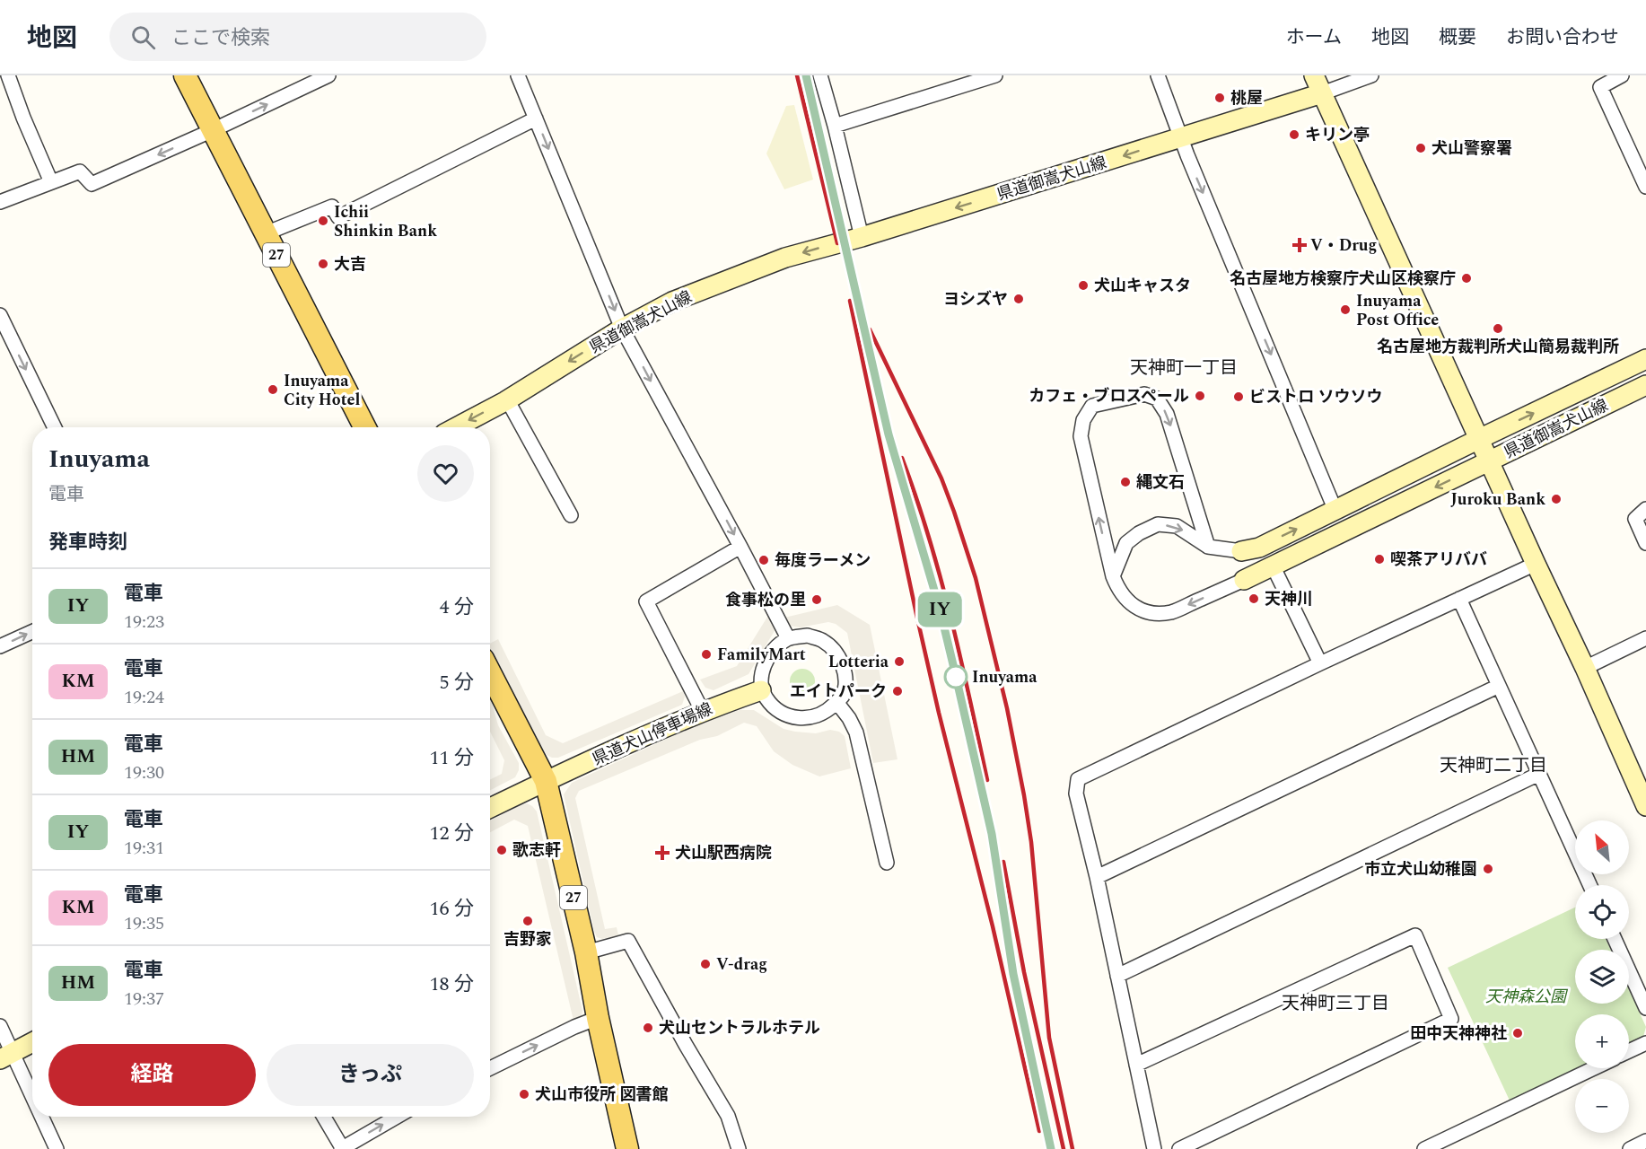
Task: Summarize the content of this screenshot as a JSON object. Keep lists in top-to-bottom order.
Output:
{
  "streets": {
    "main road": ["県道御嵩犬山線", "27", "県道犬山停車場線"]
  },
  "crossings": [
    ["27", "県道犬山停車場線"]
  ],
  "districts": ["天神町一丁目", "天神町二丁目", "天神町三丁目"],
  "parks": ["天神森公園"],
  "places": {
    "other": [
      "桃屋",
      "キリン亭",
      "犬山警察署",
      "Ichii Shinkin Bank",
      "大吉",
      "名古屋地方検察庁犬山区検察庁",
      "犬山キャスタ",
      "ヨシズヤ",
      "Inuyama Post Office",
      "名古屋地方裁判所犬山簡易裁判所",
      "Inuyama City Hotel",
      "カフェ・ブロスペール",
      "ビストロ ソウソウ",
      "縄文石",
      "Juroku Bank",
      "喫茶アリババ",
      "毎度ラーメン",
      "天神川",
      "食事松の里",
      "FamilyMart",
      "Lotteria",
      "Inuyama",
      "エイトパーク",
      "歌志軒",
      "市立犬山幼稚園",
      "吉野家",
      "V-drag",
      "犬山セントラルホテル",
      "田中天神神社",
      "犬山市役所 図書館"
    ],
    "health": ["V・Drug", "犬山駅西病院"]
  },
  "north": "top left",
  "page": {
    "header": "地図",
    "search": "ここで検索",
    "nav": [
      "ホーム",
      "地図",
      "概要",
      "お問い合わせ"
    ],
    "on_map": "IY",
    "heading": [
      ["Inuyama", "電車"],
      "発車時刻"
    ],
    "list": [
      {
        "mark": "IY",
        "name": "電車",
        "note": "19:23",
        "value": "4 分"
      },
      {
        "mark": "KM",
        "name": "電車",
        "note": "19:24",
        "value": "5 分"
      },
      {
        "mark": "HM",
        "name": "電車",
        "note": "19:30",
        "value": "11 分"
      },
      {
        "mark": "IY",
        "name": "電車",
        "note": "19:31",
        "value": "12 分"
      },
      {
        "mark": "KM",
        "name": "電車",
        "note": "19:35",
        "value": "16 分"
      },
      {
        "mark": "HM",
        "name": "電車",
        "note": "19:37",
        "value": "18 分"
      }
    ],
    "map_buttons": ["+", "−"],
    "buttons": ["経路", "きっぷ"]
  }
}
